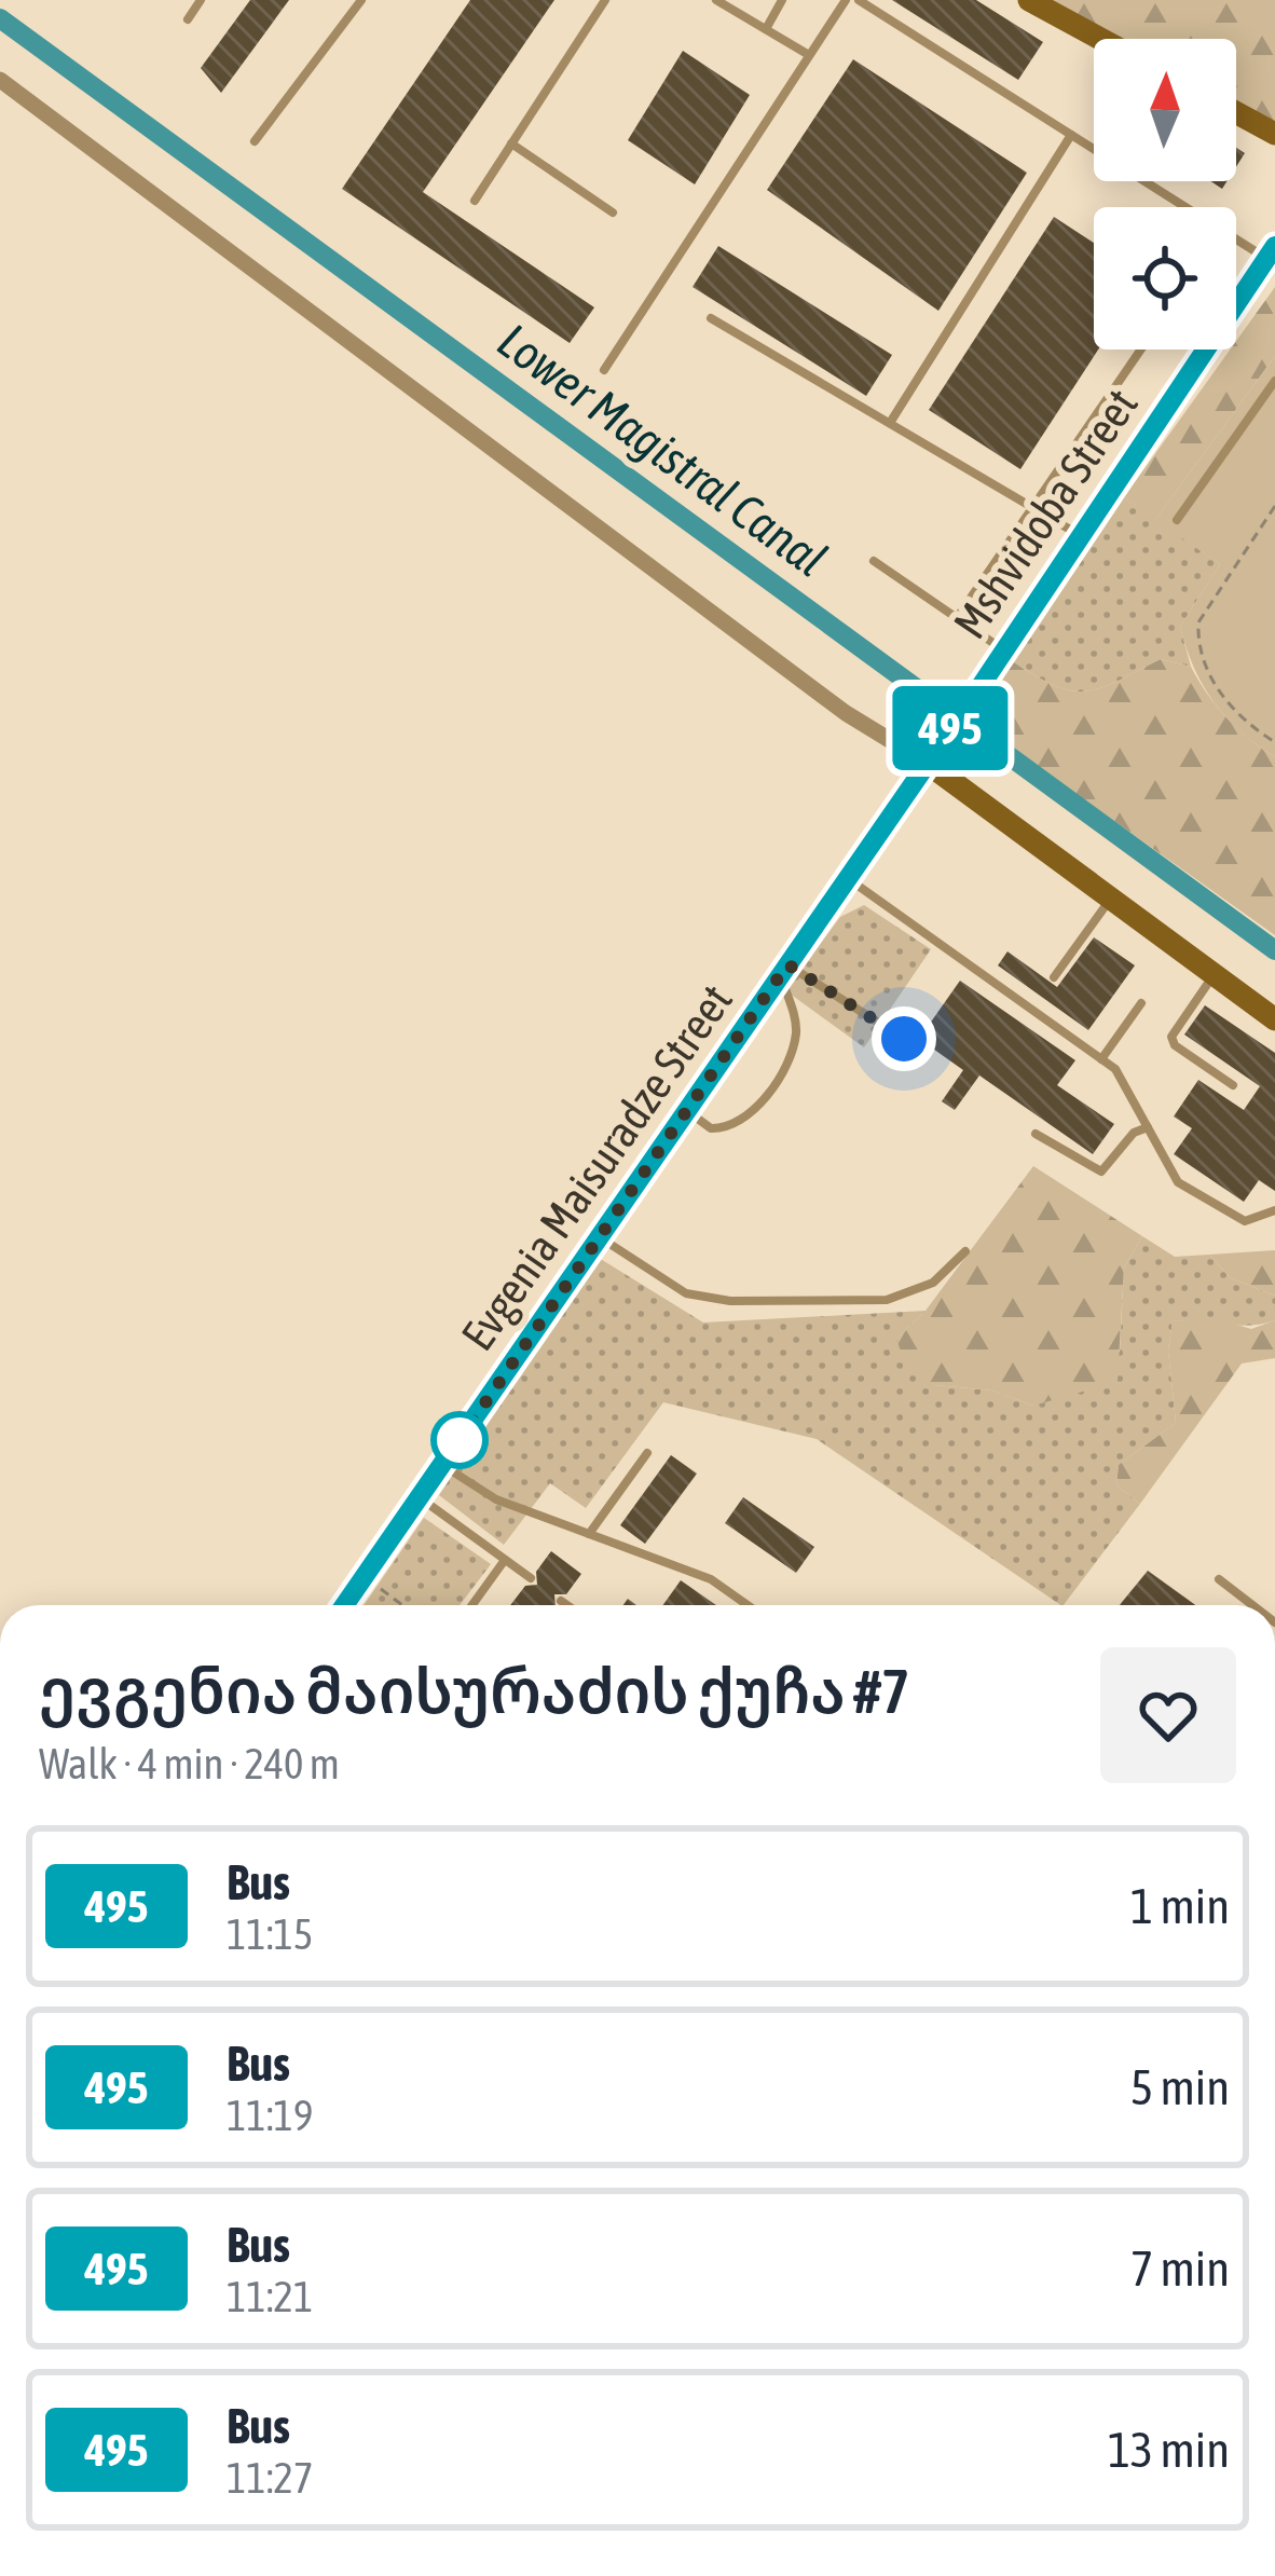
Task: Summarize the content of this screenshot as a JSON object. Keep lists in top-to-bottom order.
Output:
{
  "streets": {
    "street": ["Mshvidoba Street", "Evgenia Maisuradze Street"]
  },
  "crossings": [
    ["Mshvidoba Street", "Evgenia Maisuradze Street"]
  ],
  "water": ["Lower Magistral Canal"],
  "lines": ["bus line 495"],
  "north": "top",
  "page": {
    "on_map": "495",
    "heading": ["ევგენია მაისურაძის ქუჩა #7", "Walk · 4 min · 240 m"],
    "list": [
      {
        "mark": "495",
        "name": "Bus",
        "note": "11:15",
        "value": "1 min"
      },
      {
        "mark": "495",
        "name": "Bus",
        "note": "11:19",
        "value": "5 min"
      },
      {
        "mark": "495",
        "name": "Bus",
        "note": "11:21",
        "value": "7 min"
      },
      {
        "mark": "495",
        "name": "Bus",
        "note": "11:27",
        "value": "13 min"
      }
    ]
  }
}
